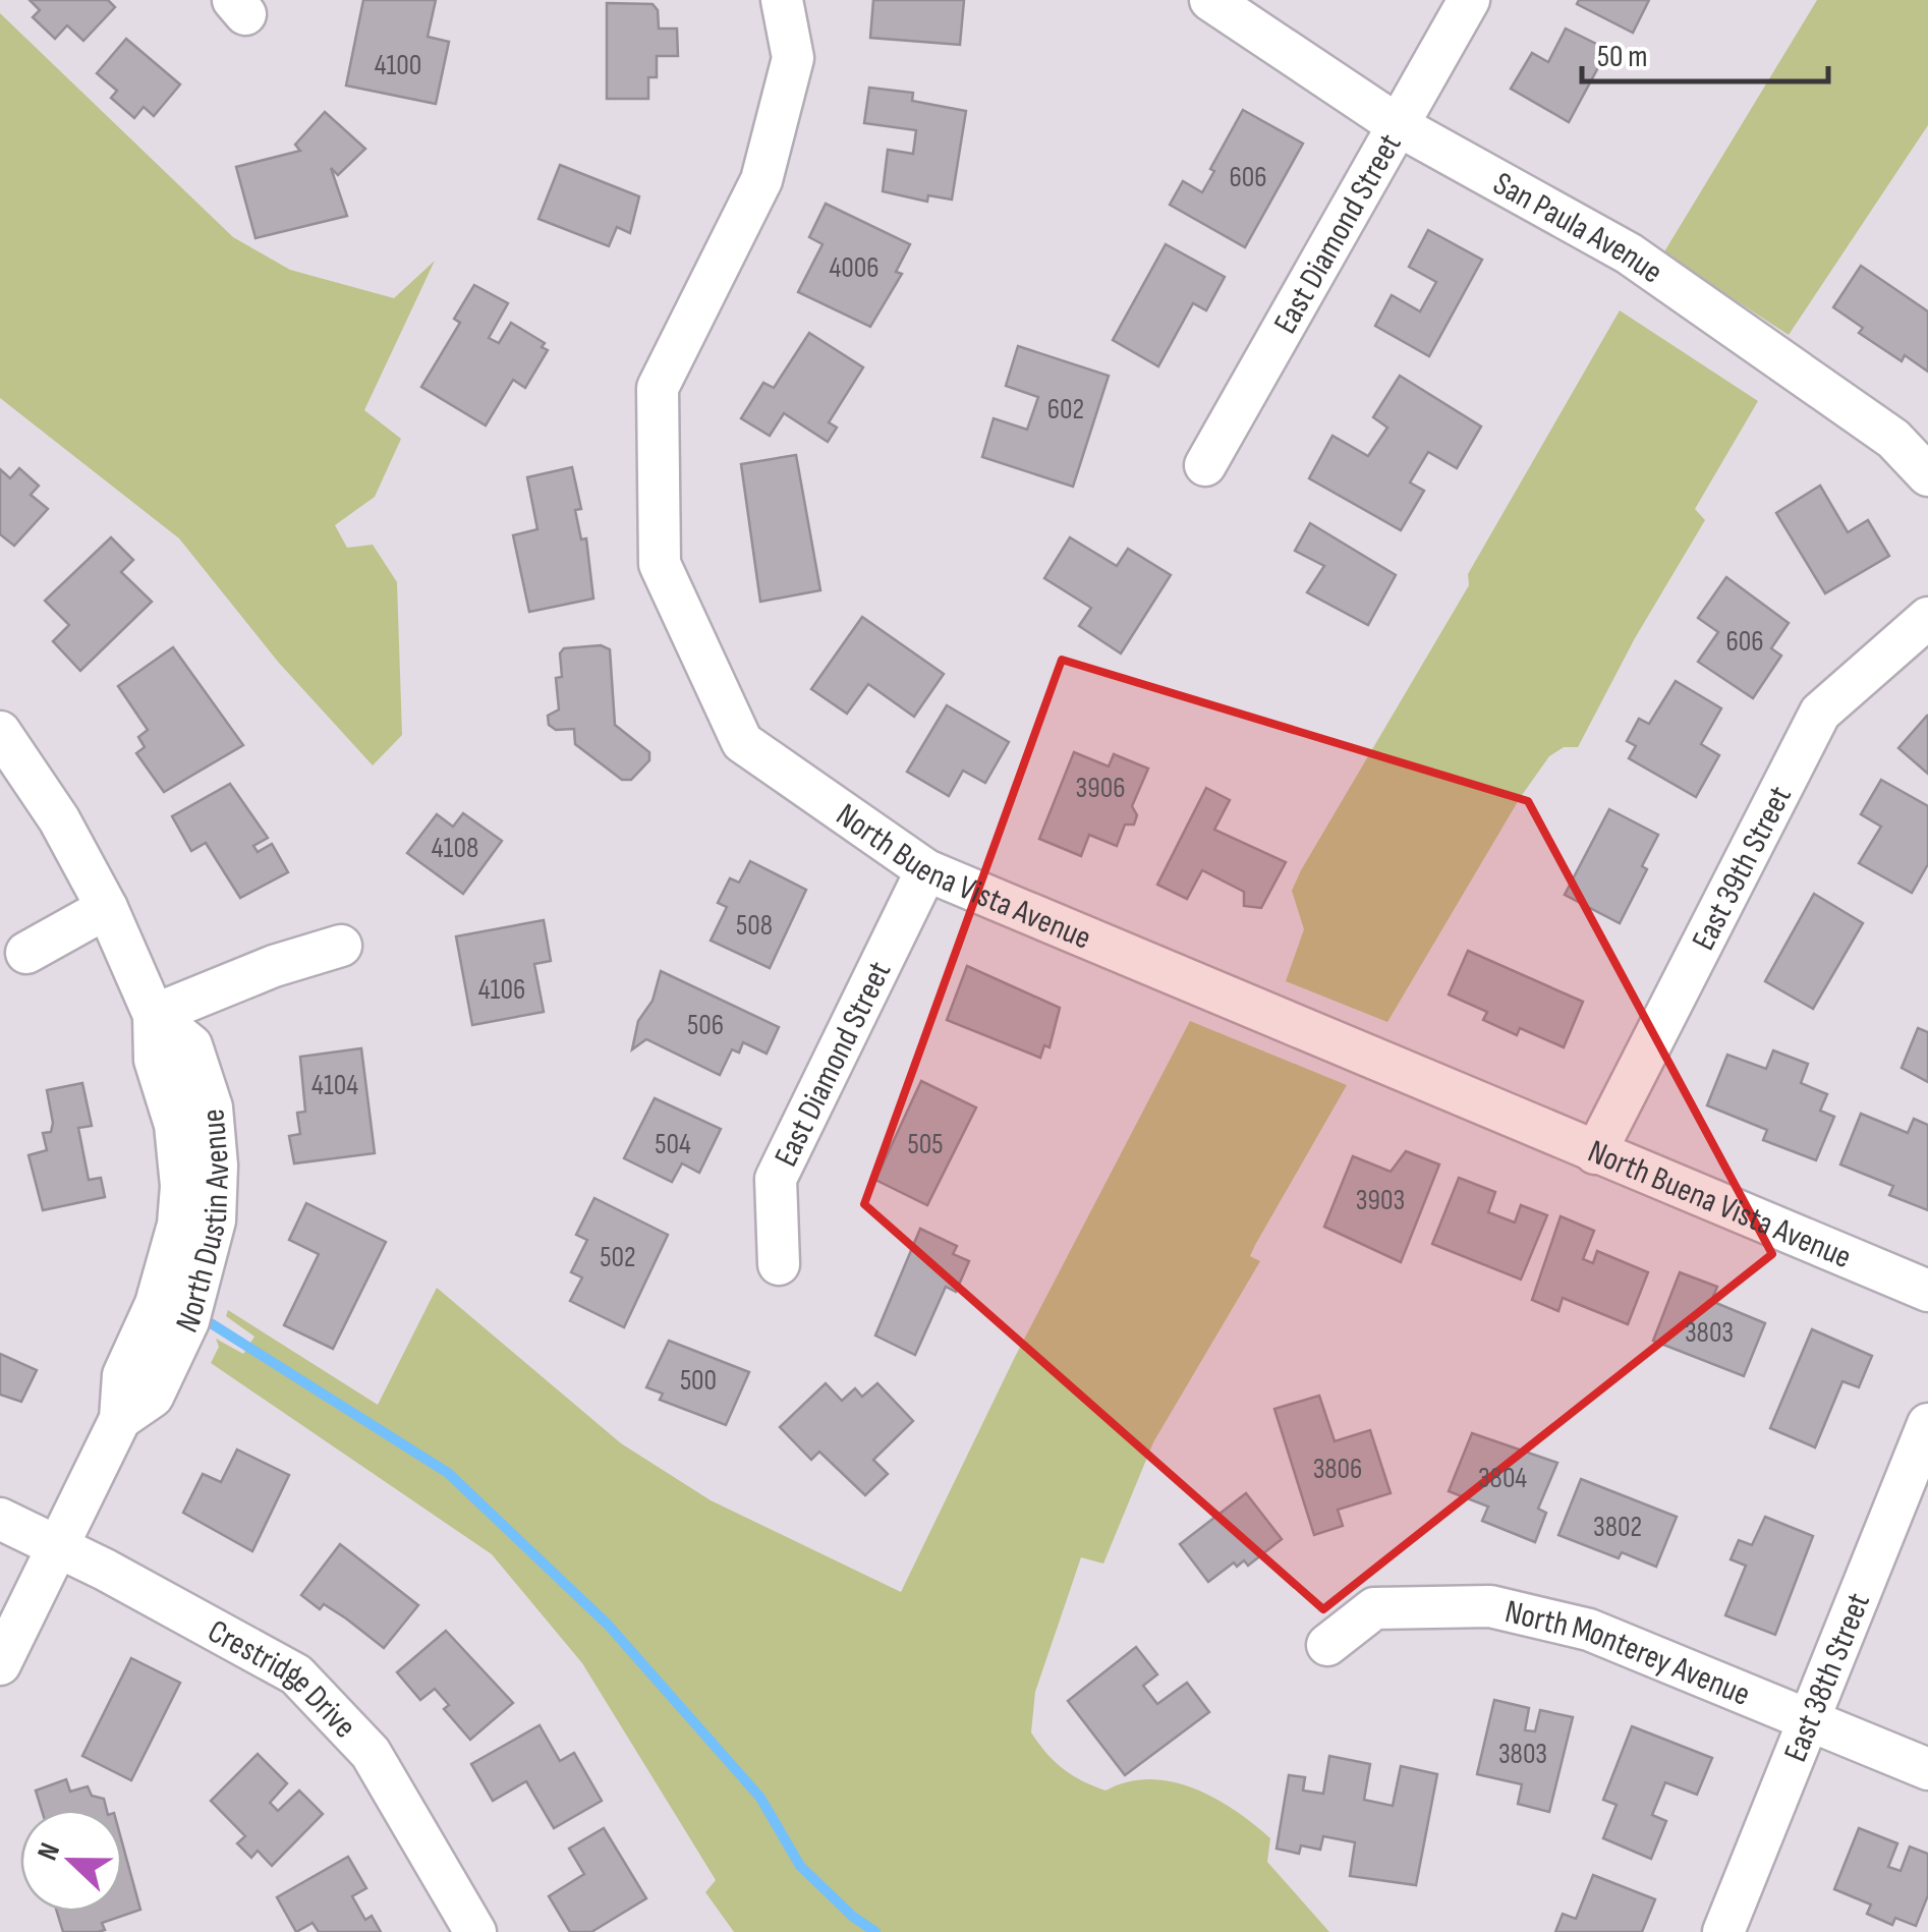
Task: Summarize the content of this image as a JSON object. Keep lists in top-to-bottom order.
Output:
{
  "streets": {
    "street": [
      "San Paula Avenue",
      "East Diamond Street",
      "East 39th Street",
      "North Buena Vista Avenue",
      "North Dustin Avenue",
      "North Monterey Avenue",
      "East 38th Street",
      "Crestridge Drive"
    ]
  },
  "crossings": [
    ["San Paula Avenue", "East Diamond Street"],
    ["East Diamond Street", "North Buena Vista Avenue"],
    ["East 39th Street", "North Buena Vista Avenue"],
    ["North Dustin Avenue", "Crestridge Drive"],
    ["North Monterey Avenue", "East 38th Street"]
  ],
  "house_numbers": [
    "4100",
    "606",
    "4006",
    "602",
    "606",
    "3906",
    "4108",
    "508",
    "4106",
    "506",
    "4104",
    "504",
    "505",
    "3903",
    "502",
    "3803",
    "500",
    "3806",
    "3804",
    "3802",
    "3803"
  ],
  "scale_bar": "50 m",
  "north": "left"
}
